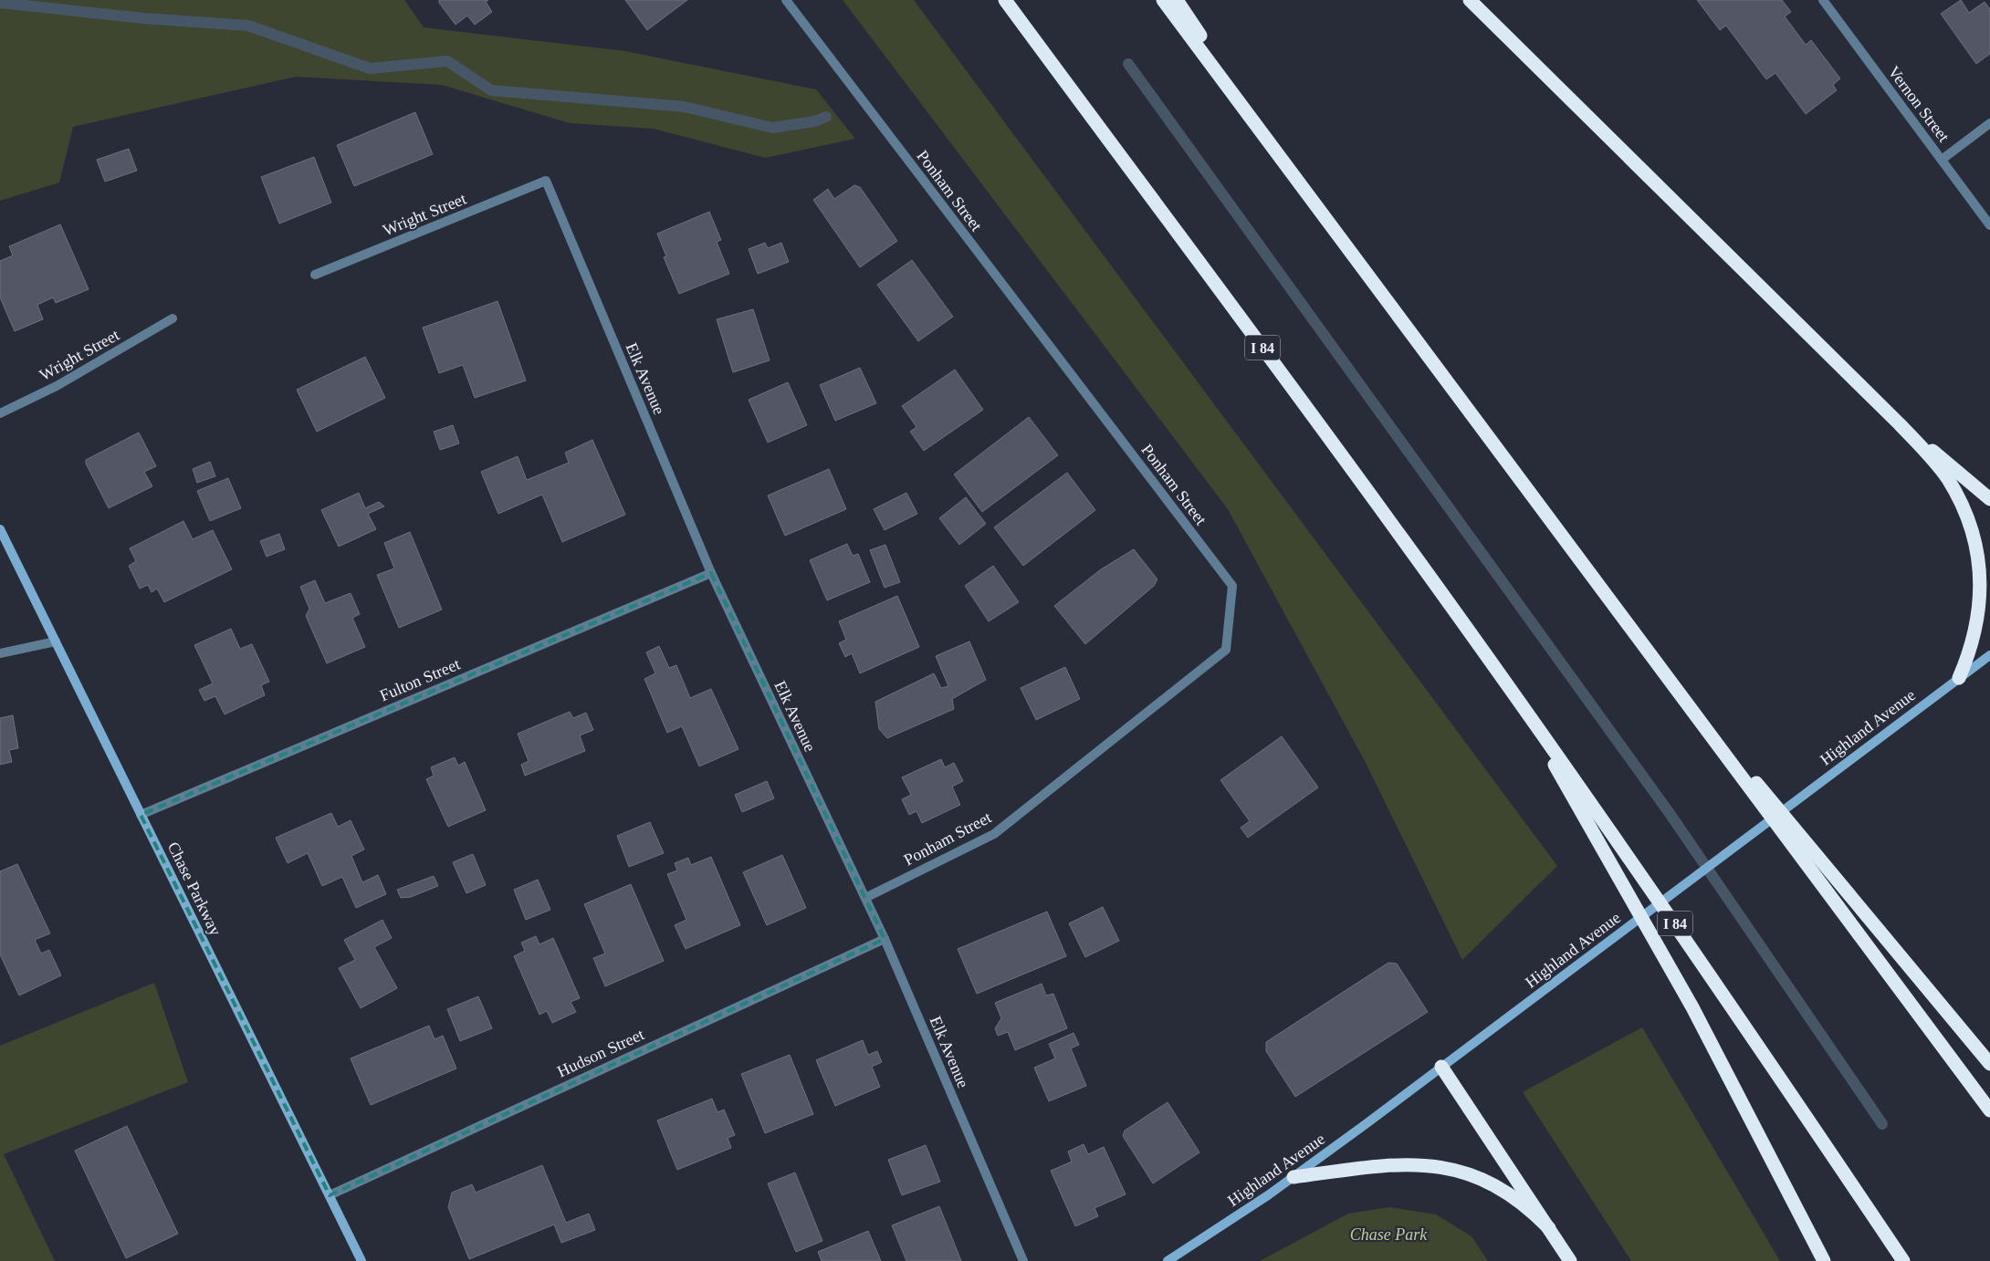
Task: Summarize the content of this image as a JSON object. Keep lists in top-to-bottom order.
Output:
{
  "streets": {
    "highway": ["I 84"],
    "main road": ["Highland Avenue", "Chase Parkway"],
    "street": [
      "Vernon Street",
      "Ponham Street",
      "Wright Street",
      "Elk Avenue",
      "Fulton Street",
      "Hudson Street"
    ]
  },
  "crossings": [
    ["Ponham Street", "Elk Avenue"],
    ["Wright Street", "Elk Avenue"],
    ["Elk Avenue", "Fulton Street"],
    ["Elk Avenue", "Hudson Street"],
    ["Fulton Street", "Chase Parkway"],
    ["Chase Parkway", "Hudson Street"]
  ],
  "parks": ["Chase Park"]
}
